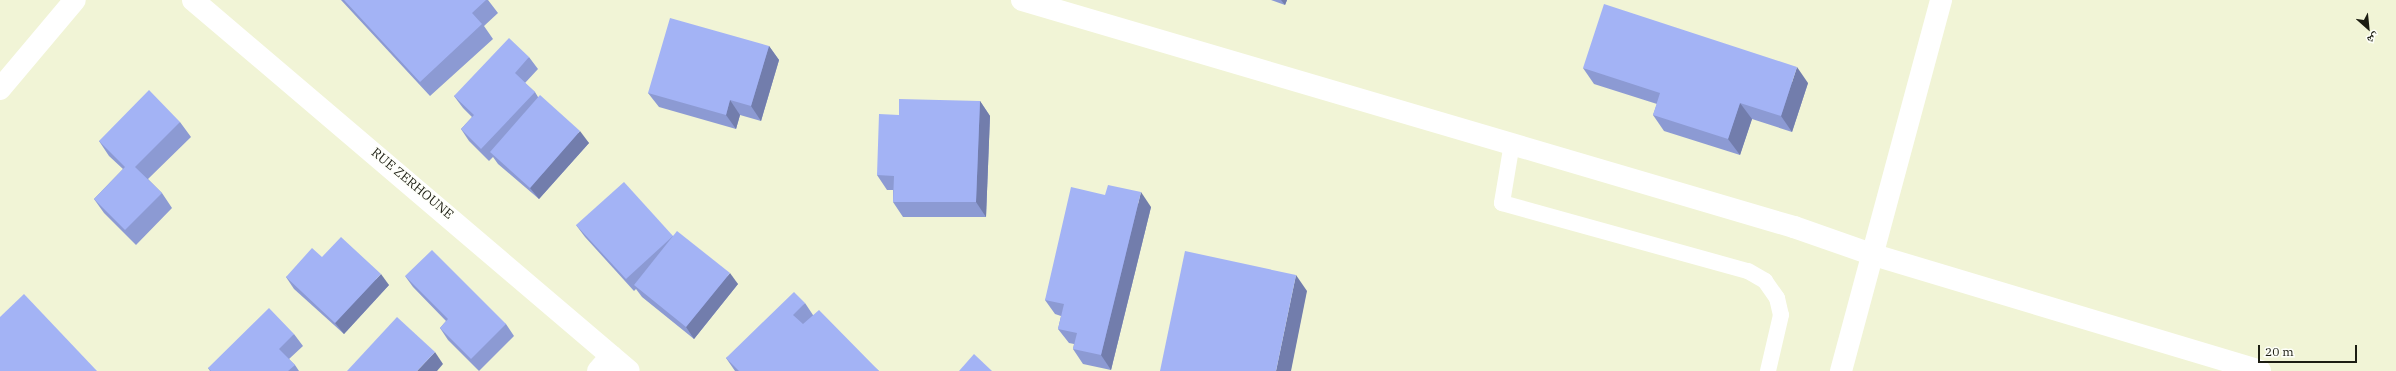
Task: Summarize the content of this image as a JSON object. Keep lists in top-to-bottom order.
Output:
{
  "streets": {
    "street": ["RUE ZERHOUNE"]
  },
  "scale_bar": "20 m",
  "north": "bottom right"
}
